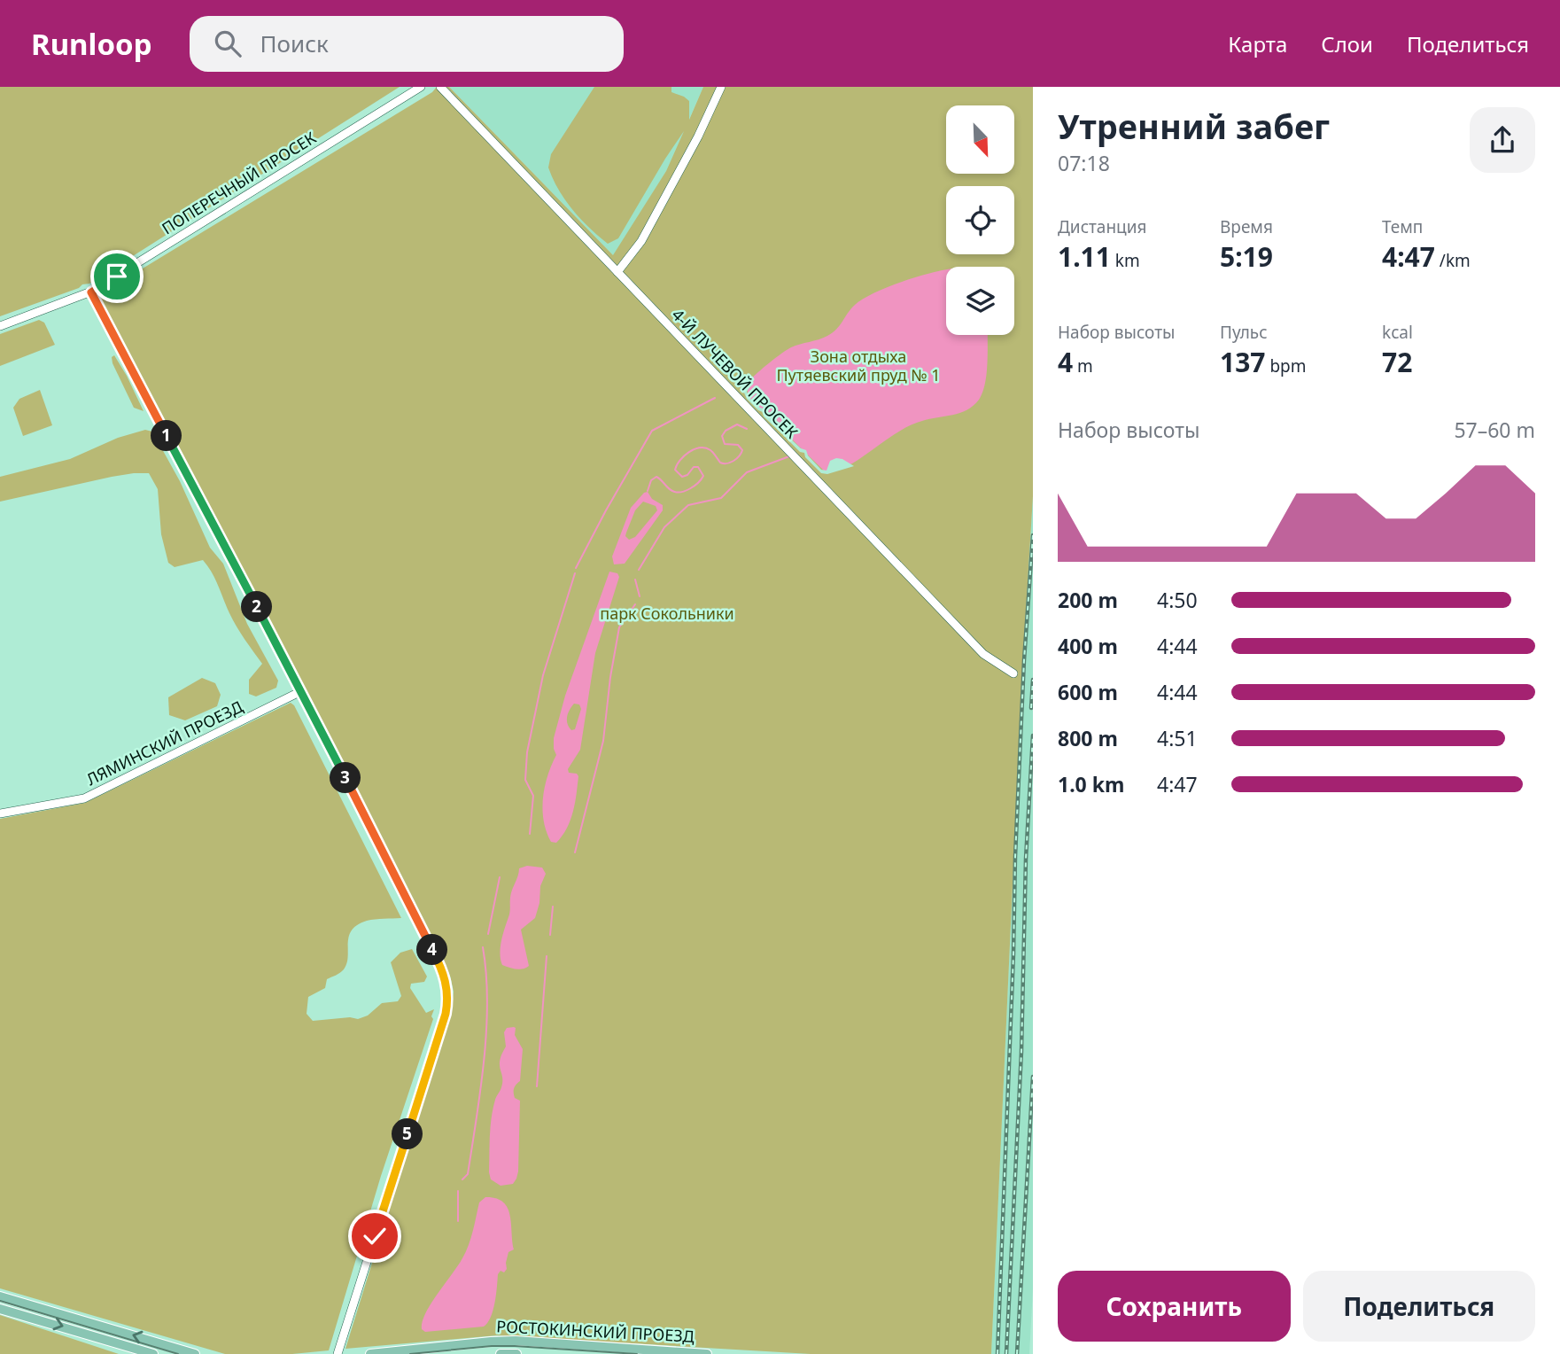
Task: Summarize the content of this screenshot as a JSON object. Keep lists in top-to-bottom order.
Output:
{
  "streets": {
    "main road": ["РОСТОКИНСКИЙ ПРОЕЗД"],
    "street": ["ПОПЕРЕЧНЫЙ ПРОСЕК", "4-Й ЛУЧЕВОЙ ПРОСЕК", "ЛЯМИНСКИЙ ПРОЕЗД"]
  },
  "parks": ["Зона отдыха Путяевский пруд № 1", "парк Сокольники"],
  "north": "bottom right",
  "page": {
    "header": "Runloop",
    "search": "Поиск",
    "nav": ["Карта", "Слои", "Поделиться"],
    "heading": ["Утренний забег", "07:18"],
    "stats": [
      ["Дистанция", "1.11 km"],
      ["Время", "5:19"],
      ["Темп", "4:47 /km"],
      ["Набор высоты", "4 m"],
      ["Пульс", "137 bpm"],
      ["kcal", "72"]
    ],
    "chart": ["Набор высоты", "57–60 m"],
    "pins": [
      "1",
      "2",
      "3",
      "4",
      "5"
    ],
    "list": [
      {
        "name": "200 m",
        "note": "4:50"
      },
      {
        "name": "400 m",
        "note": "4:44"
      },
      {
        "name": "600 m",
        "note": "4:44"
      },
      {
        "name": "800 m",
        "note": "4:51"
      },
      {
        "name": "1.0 km",
        "note": "4:47"
      }
    ],
    "buttons": ["Сохранить", "Поделиться"]
  }
}
